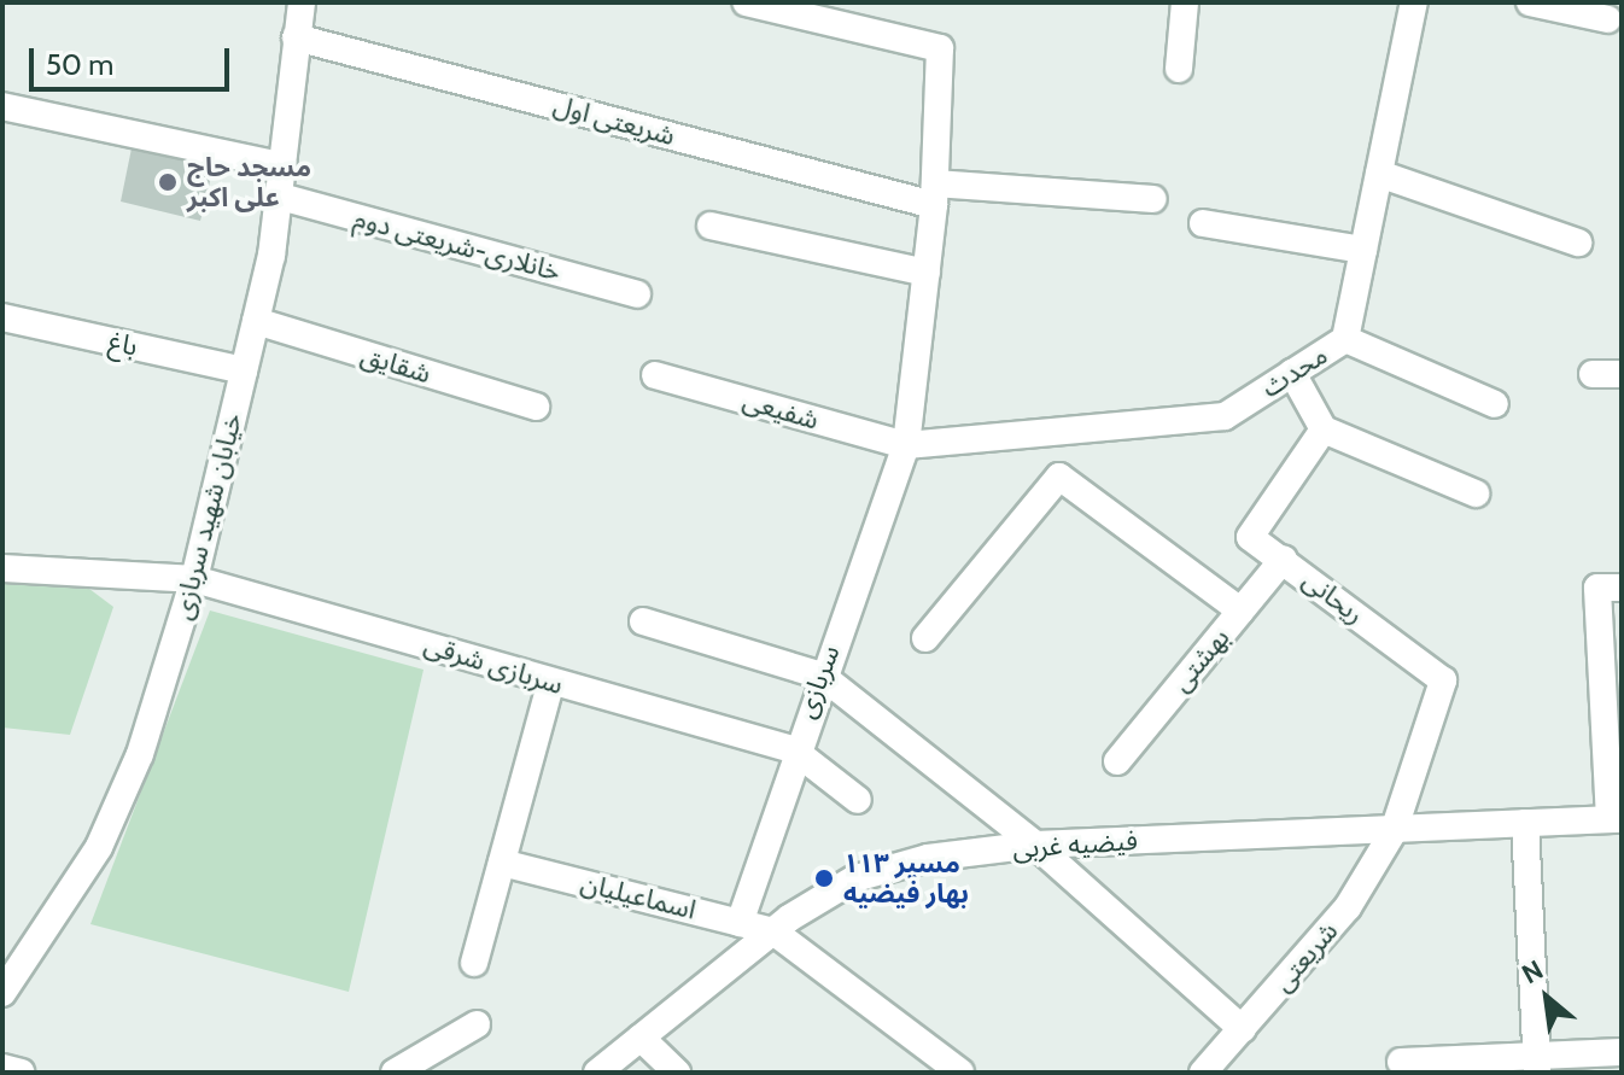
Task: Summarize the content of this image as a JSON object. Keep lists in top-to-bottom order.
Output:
{
  "streets": {
    "street": [
      "شریعتی اول",
      "خانلاری-شریعتی دوم",
      "باغ",
      "شقایق",
      "محدث",
      "شفیعی",
      "خیابان شهید سربازی",
      "ریحانی",
      "بهشتی",
      "سربازی شرقی",
      "سربازی",
      "فیضیه غربی",
      "اسماعیلیان",
      "شریعتی"
    ]
  },
  "crossings": [
    ["شریعتی اول", "خیابان شهید سربازی"],
    ["شریعتی اول", "سربازی"],
    ["خانلاری-شریعتی دوم", "خیابان شهید سربازی"],
    ["باغ", "خیابان شهید سربازی"],
    ["شقایق", "خیابان شهید سربازی"],
    ["محدث", "شفیعی"],
    ["محدث", "سربازی"],
    ["شفیعی", "سربازی"],
    ["خیابان شهید سربازی", "سربازی شرقی"],
    ["ریحانی", "بهشتی"],
    ["ریحانی", "فیضیه غربی"],
    ["ریحانی", "شریعتی"],
    ["سربازی شرقی", "سربازی"],
    ["سربازی", "اسماعیلیان"],
    ["فیضیه غربی", "اسماعیلیان"],
    ["فیضیه غربی", "شریعتی"]
  ],
  "places": ["مسجد حاج علی اکبر", "مسیر ۱۱۳ بهار فیضیه"],
  "scale_bar": "50 m",
  "north": "top left"
}
